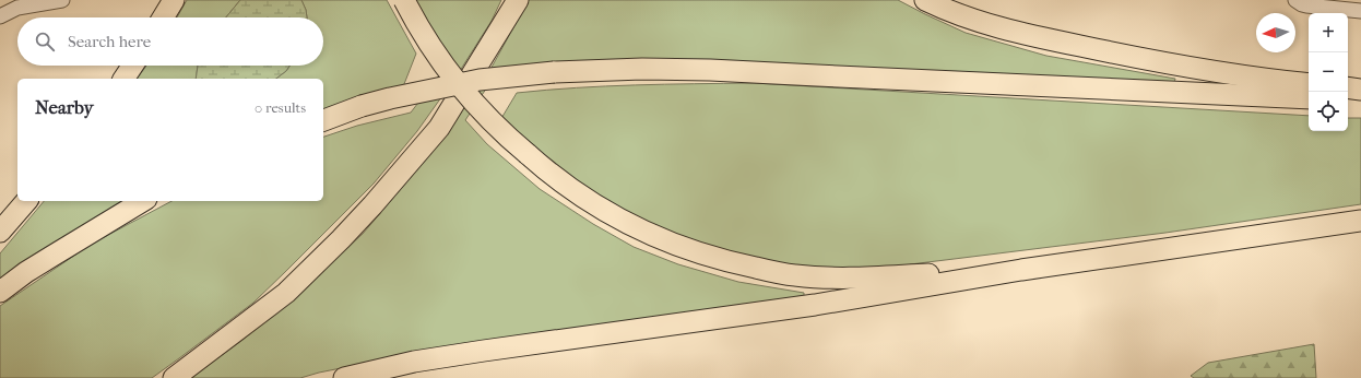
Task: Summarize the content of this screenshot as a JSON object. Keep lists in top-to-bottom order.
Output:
{
  "north": "left",
  "page": {
    "map_buttons": ["+", "−"],
    "search": "Search here",
    "heading": ["Nearby", "0 results"]
  }
}
